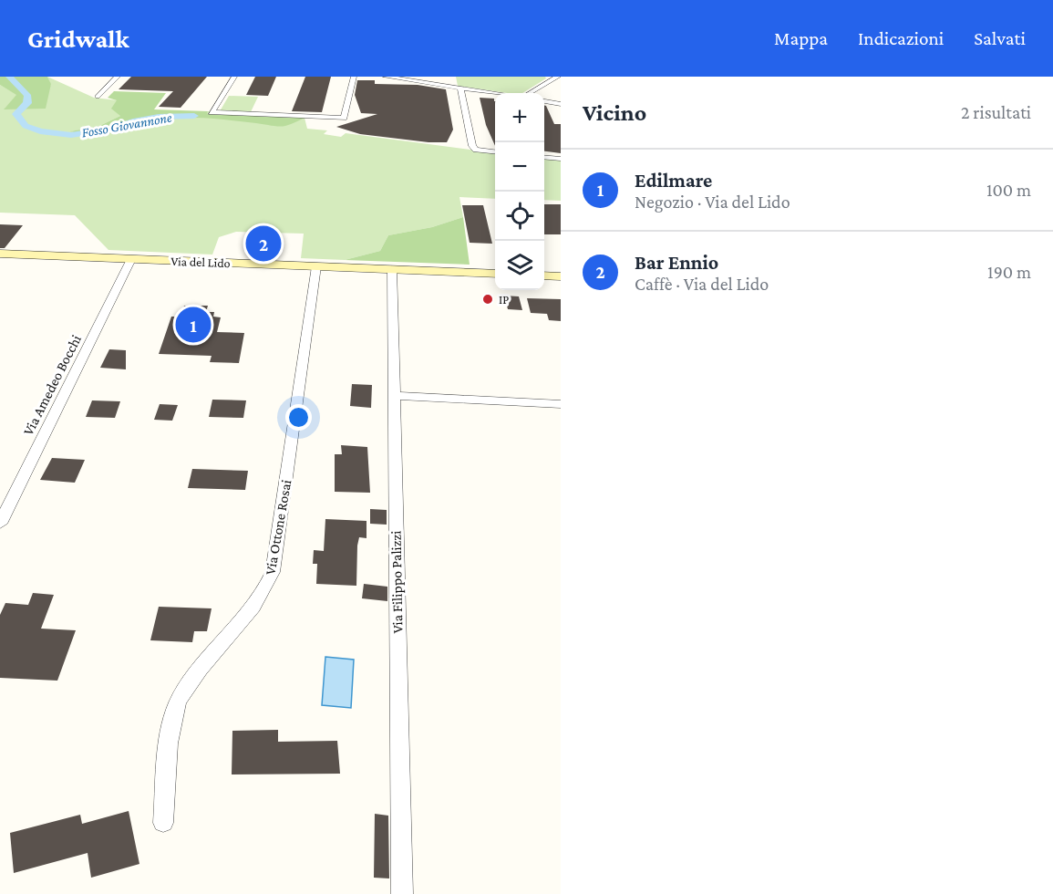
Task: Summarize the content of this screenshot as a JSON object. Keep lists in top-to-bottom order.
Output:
{
  "streets": {
    "main road": ["Via del Lido"],
    "street": ["Via Amedeo Bocchi", "Via Ottone Rosai", "Via Filippo Palizzi"]
  },
  "crossings": [
    ["Via del Lido", "Via Amedeo Bocchi"],
    ["Via del Lido", "Via Ottone Rosai"],
    ["Via del Lido", "Via Filippo Palizzi"]
  ],
  "water": ["Fosso Giovannone"],
  "places": ["IP"],
  "page": {
    "header": "Gridwalk",
    "nav": ["Mappa", "Indicazioni", "Salvati"],
    "heading": ["Vicino", "2 risultati"],
    "map_buttons": ["+", "−"],
    "list": [
      {
        "mark": "1",
        "name": "Edilmare",
        "note": "Negozio · Via del Lido",
        "value": "100 m"
      },
      {
        "mark": "2",
        "name": "Bar Ennio",
        "note": "Caffè · Via del Lido",
        "value": "190 m"
      }
    ],
    "pins": ["2", "1"]
  }
}
